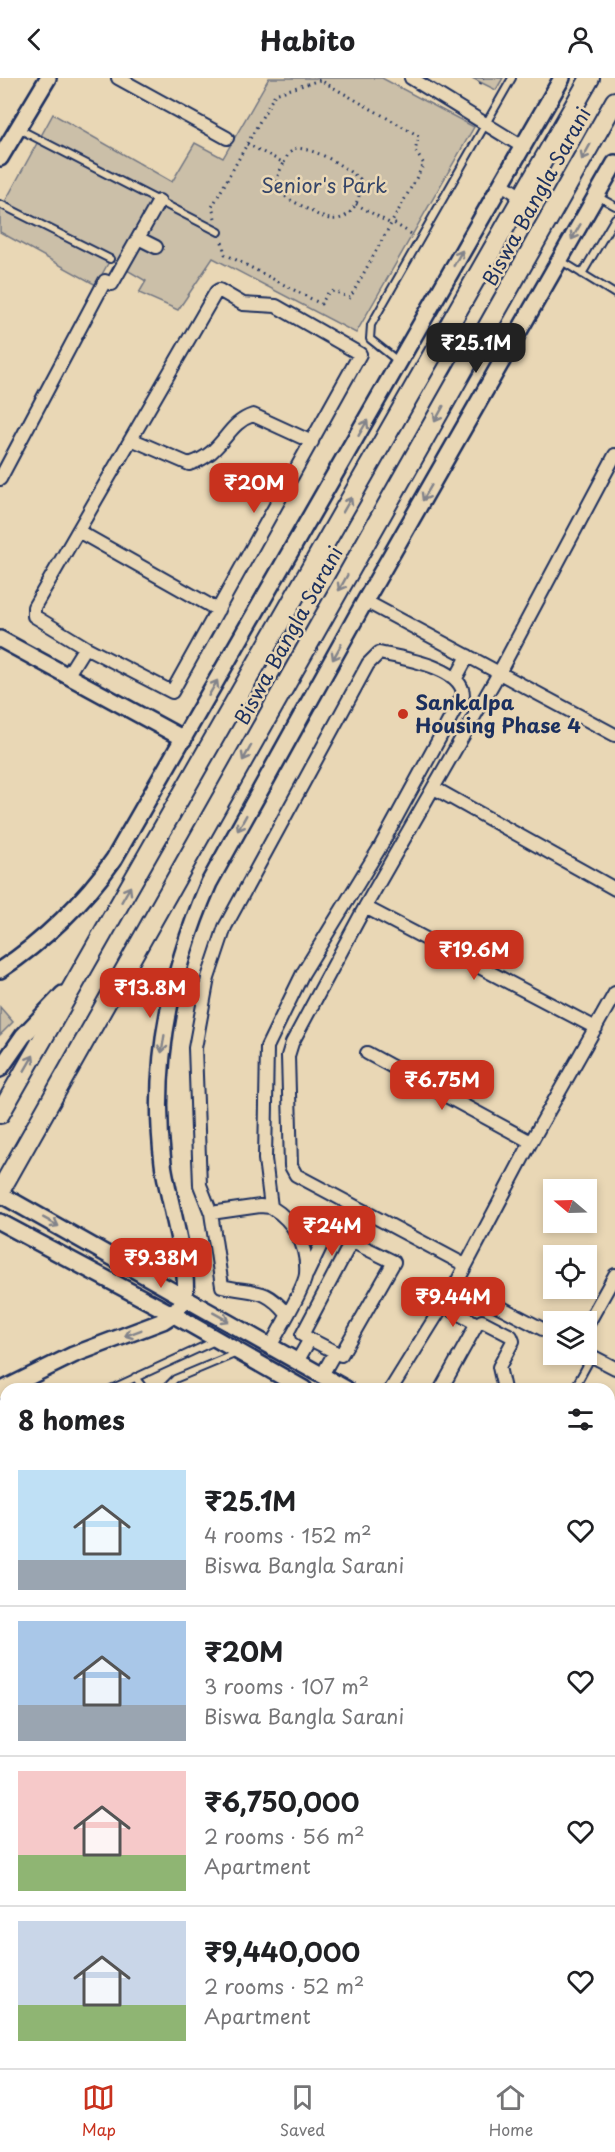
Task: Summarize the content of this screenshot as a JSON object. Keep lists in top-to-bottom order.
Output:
{
  "streets": {
    "main road": ["Biswa Bangla Sarani"]
  },
  "parks": ["Senior's Park"],
  "places": ["Sankalpa Housing Phase 4"],
  "north": "left",
  "page": {
    "header": "Habito",
    "price": [
      "₹25.1M",
      "₹20M",
      "₹19.6M",
      "₹13.8M",
      "₹6.75M",
      "₹24M",
      "₹9.38M",
      "₹9.44M"
    ],
    "heading": "8 homes",
    "list": [
      {
        "name": "₹25.1M",
        "note": "4 rooms · 152 m² · Biswa Bangla Sarani"
      },
      {
        "name": "₹20M",
        "note": "3 rooms · 107 m² · Biswa Bangla Sarani"
      },
      {
        "name": "₹6,750,000",
        "note": "2 rooms · 56 m² · Apartment"
      },
      {
        "name": "₹9,440,000",
        "note": "2 rooms · 52 m² · Apartment"
      }
    ],
    "tabs": ["Map", "Saved", "Home"]
  }
}
